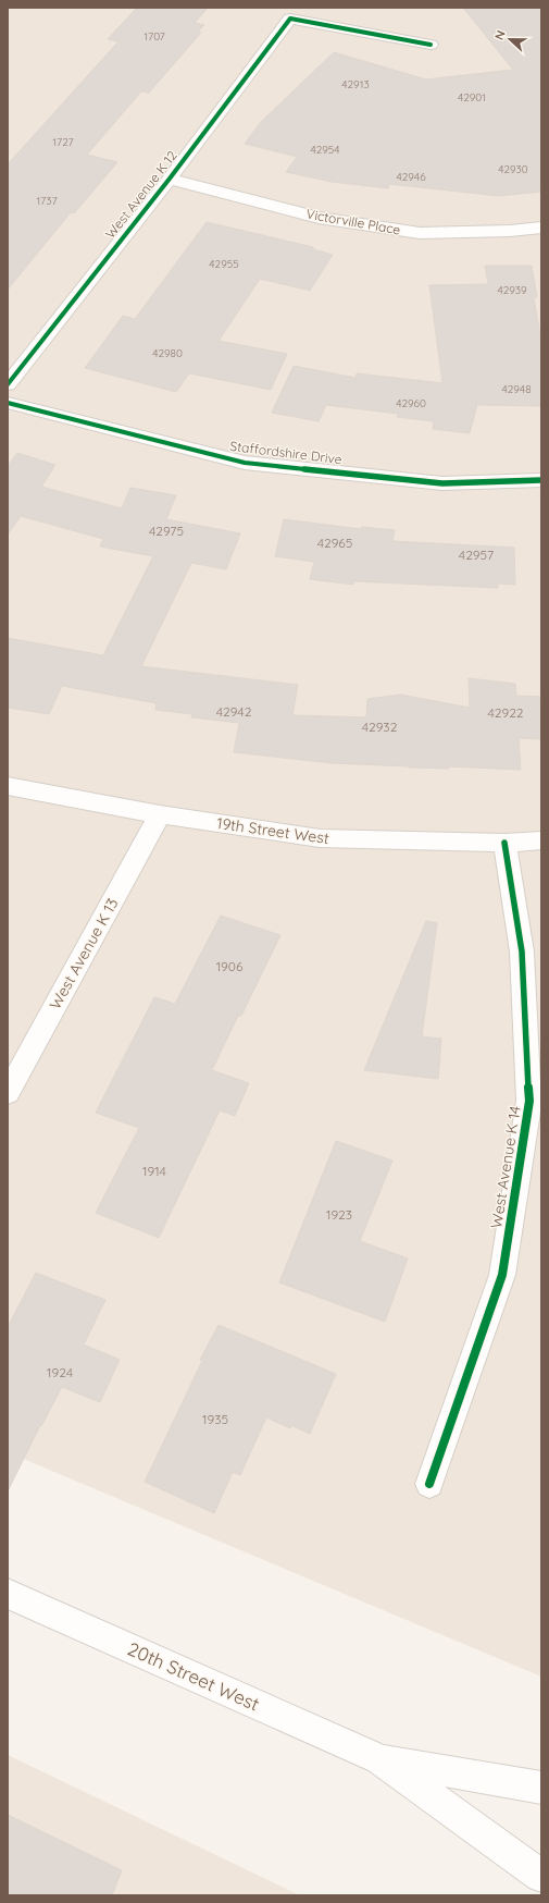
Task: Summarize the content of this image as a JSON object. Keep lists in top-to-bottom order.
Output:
{
  "streets": {
    "street": [
      "West Avenue K 12",
      "Victorville Place",
      "Staffordshire Drive",
      "19th Street West",
      "West Avenue K 13",
      "West Avenue K 14",
      "20th Street West"
    ]
  },
  "crossings": [
    ["West Avenue K 12", "Victorville Place"],
    ["19th Street West", "West Avenue K 13"],
    ["19th Street West", "West Avenue K 14"]
  ],
  "house_numbers": [
    "1707",
    "42913",
    "42901",
    "1727",
    "42954",
    "42930",
    "42946",
    "1737",
    "42955",
    "42939",
    "42980",
    "42948",
    "42960",
    "42975",
    "42965",
    "42957",
    "42942",
    "42922",
    "42932",
    "1906",
    "1914",
    "1923",
    "1924",
    "1935"
  ],
  "north": "left"
}
